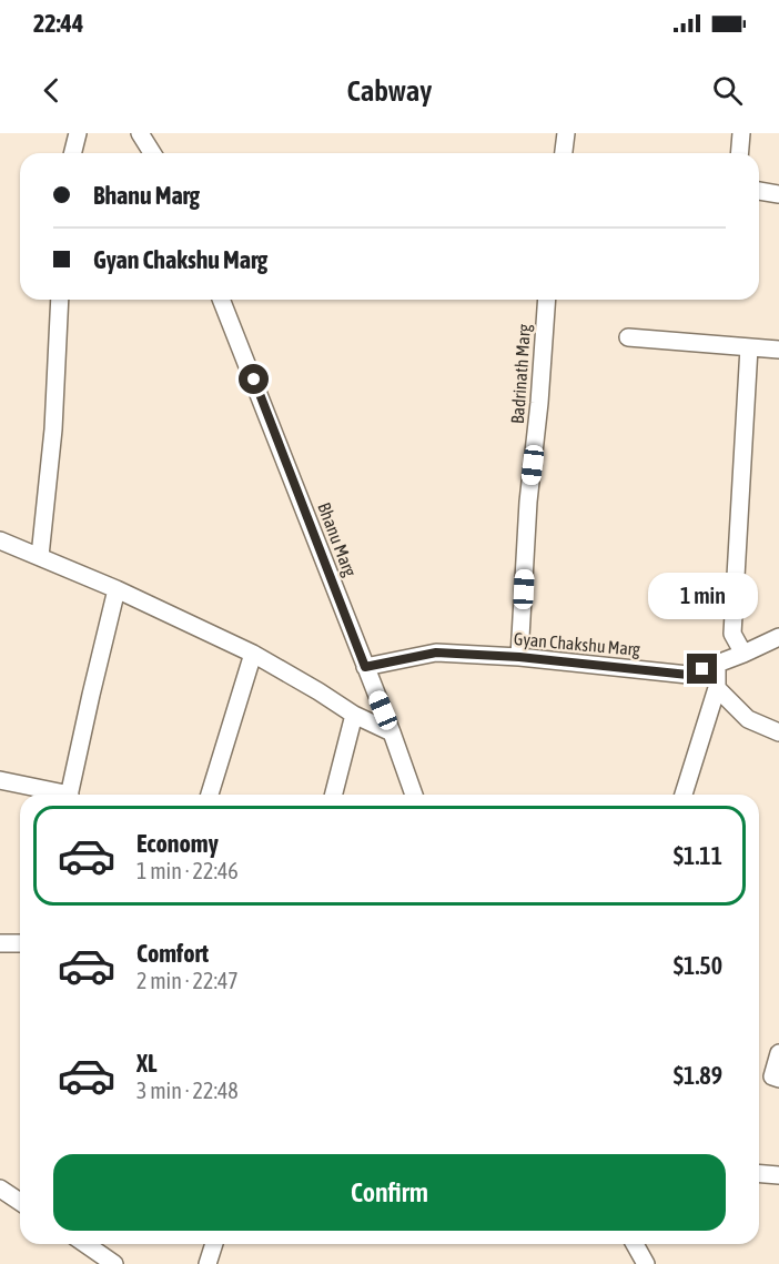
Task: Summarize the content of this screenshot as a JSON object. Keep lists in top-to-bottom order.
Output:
{
  "streets": {
    "street": ["Badrinath Marg", "Bhanu Marg", "Gyan Chakshu Marg"]
  },
  "crossings": [
    ["Badrinath Marg", "Gyan Chakshu Marg"],
    ["Bhanu Marg", "Gyan Chakshu Marg"]
  ],
  "page": {
    "status": "22:44",
    "header": "Cabway",
    "banner": ["Bhanu Marg", "Gyan Chakshu Marg"],
    "bubble": "1 min",
    "list": [
      {
        "name": "Economy",
        "note": "1 min · 22:46",
        "value": "$1.11"
      },
      {
        "name": "Comfort",
        "note": "2 min · 22:47",
        "value": "$1.50"
      },
      {
        "name": "XL",
        "note": "3 min · 22:48",
        "value": "$1.89"
      }
    ],
    "buttons": "Confirm"
  }
}
